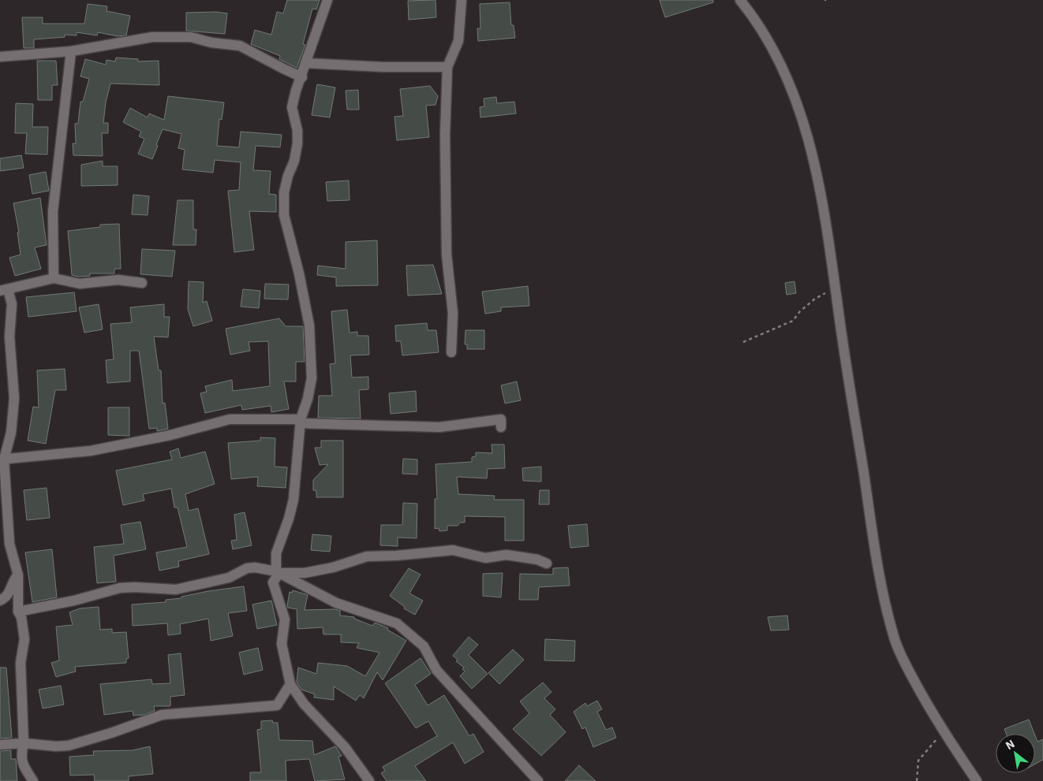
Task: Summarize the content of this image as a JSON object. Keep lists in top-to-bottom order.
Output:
{
  "north": "top left"
}
